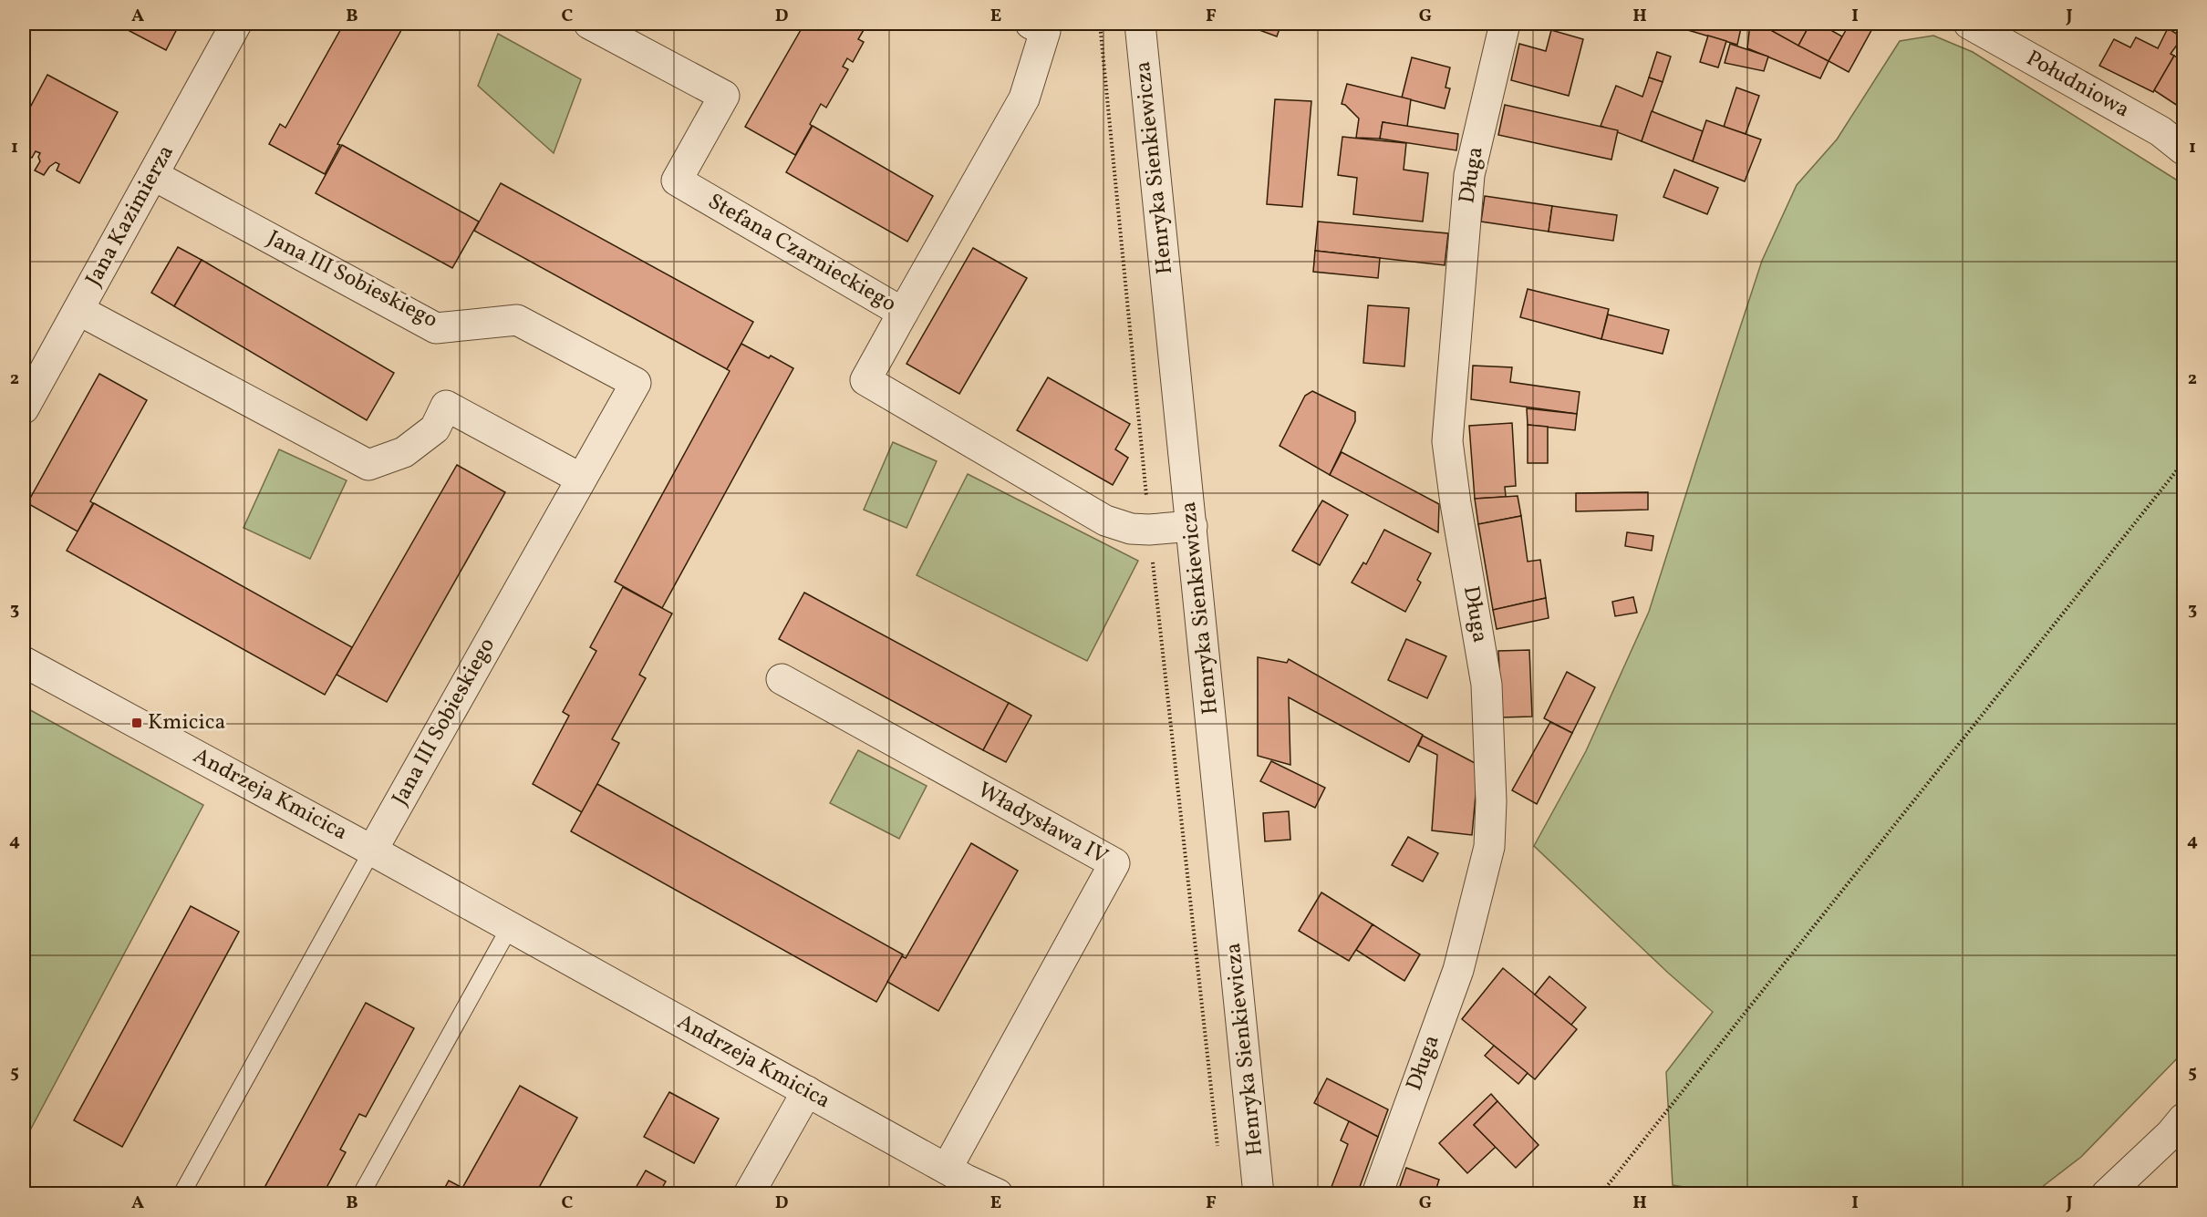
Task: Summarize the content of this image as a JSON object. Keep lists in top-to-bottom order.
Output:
{
  "streets": {
    "street": [
      "Południowa",
      "Henryka Sienkiewicza",
      "Długa",
      "Jana Kazimierza",
      "Stefana Czarnieckiego",
      "Jana III Sobieskiego",
      "Andrzeja Kmicica",
      "Władysława IV"
    ]
  },
  "crossings": [
    ["Henryka Sienkiewicza", "Stefana Czarnieckiego"],
    ["Jana Kazimierza", "Jana III Sobieskiego"],
    ["Jana III Sobieskiego", "Andrzeja Kmicica"],
    ["Andrzeja Kmicica", "Władysława IV"]
  ],
  "places": {
    "transit": ["Kmicica"]
  },
  "grid": {
    "columns": [
      "A",
      "B",
      "C",
      "D",
      "E",
      "F",
      "G",
      "H",
      "I",
      "J"
    ],
    "rows": [
      "1",
      "2",
      "3",
      "4",
      "5"
    ]
  }
}
